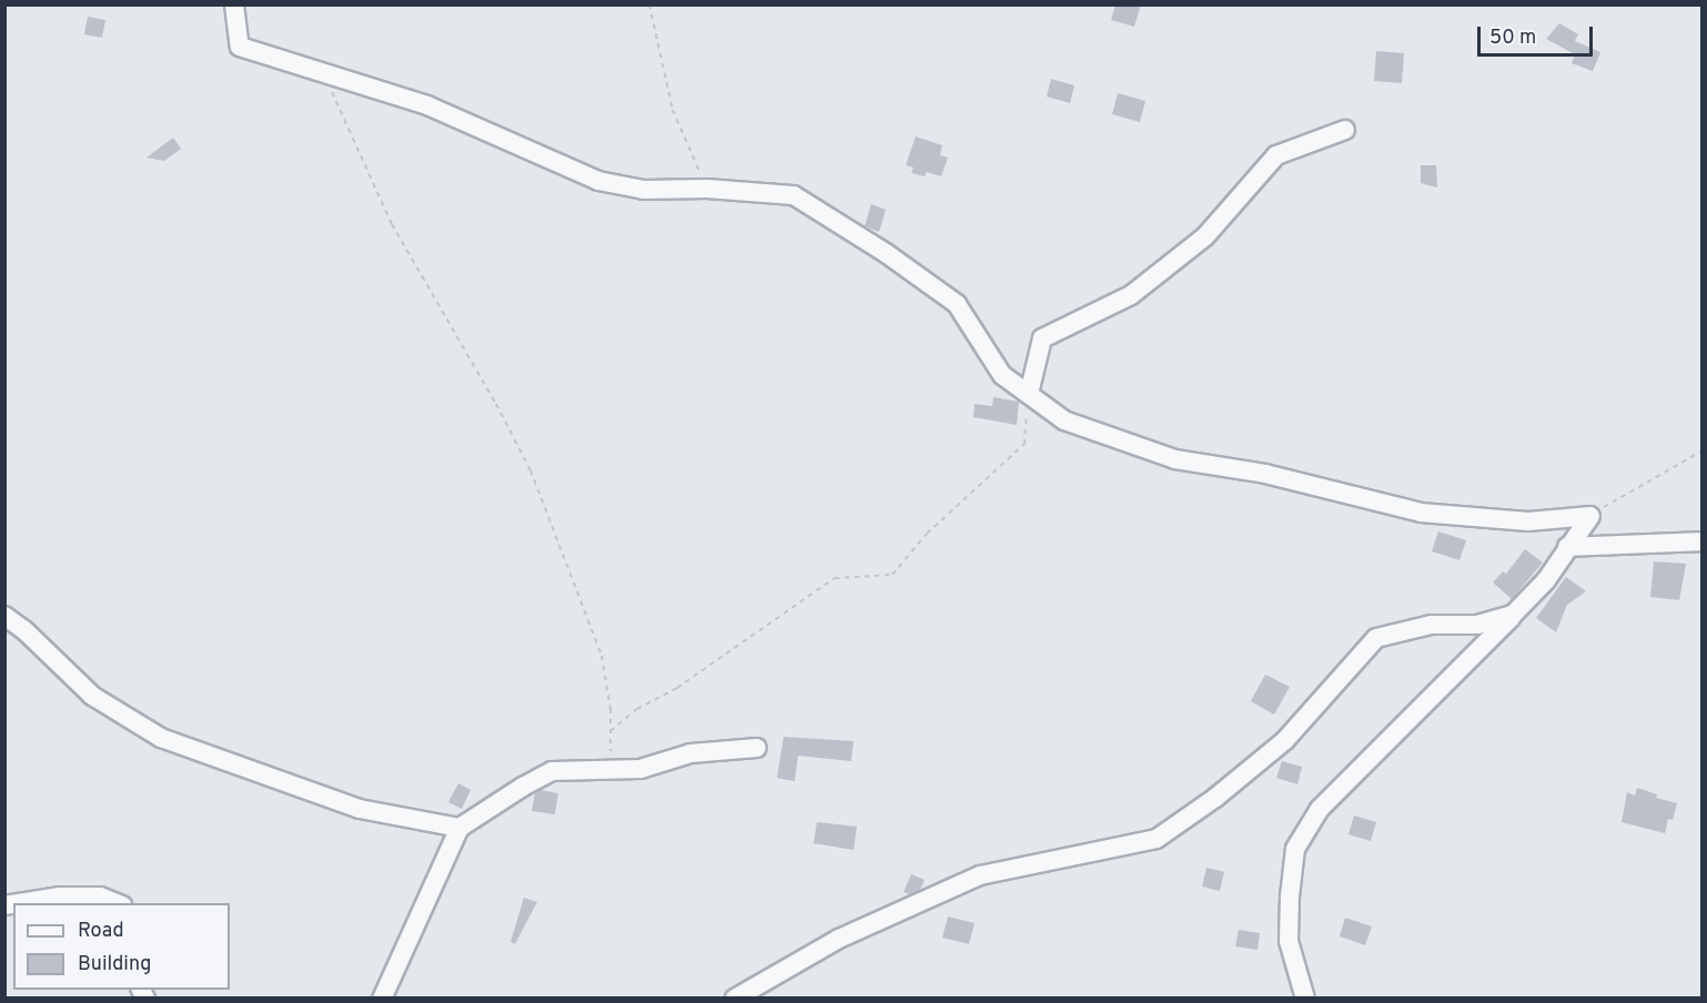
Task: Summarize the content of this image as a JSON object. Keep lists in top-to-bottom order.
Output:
{
  "legend": ["Road", "Building"],
  "scale_bar": "50 m"
}
